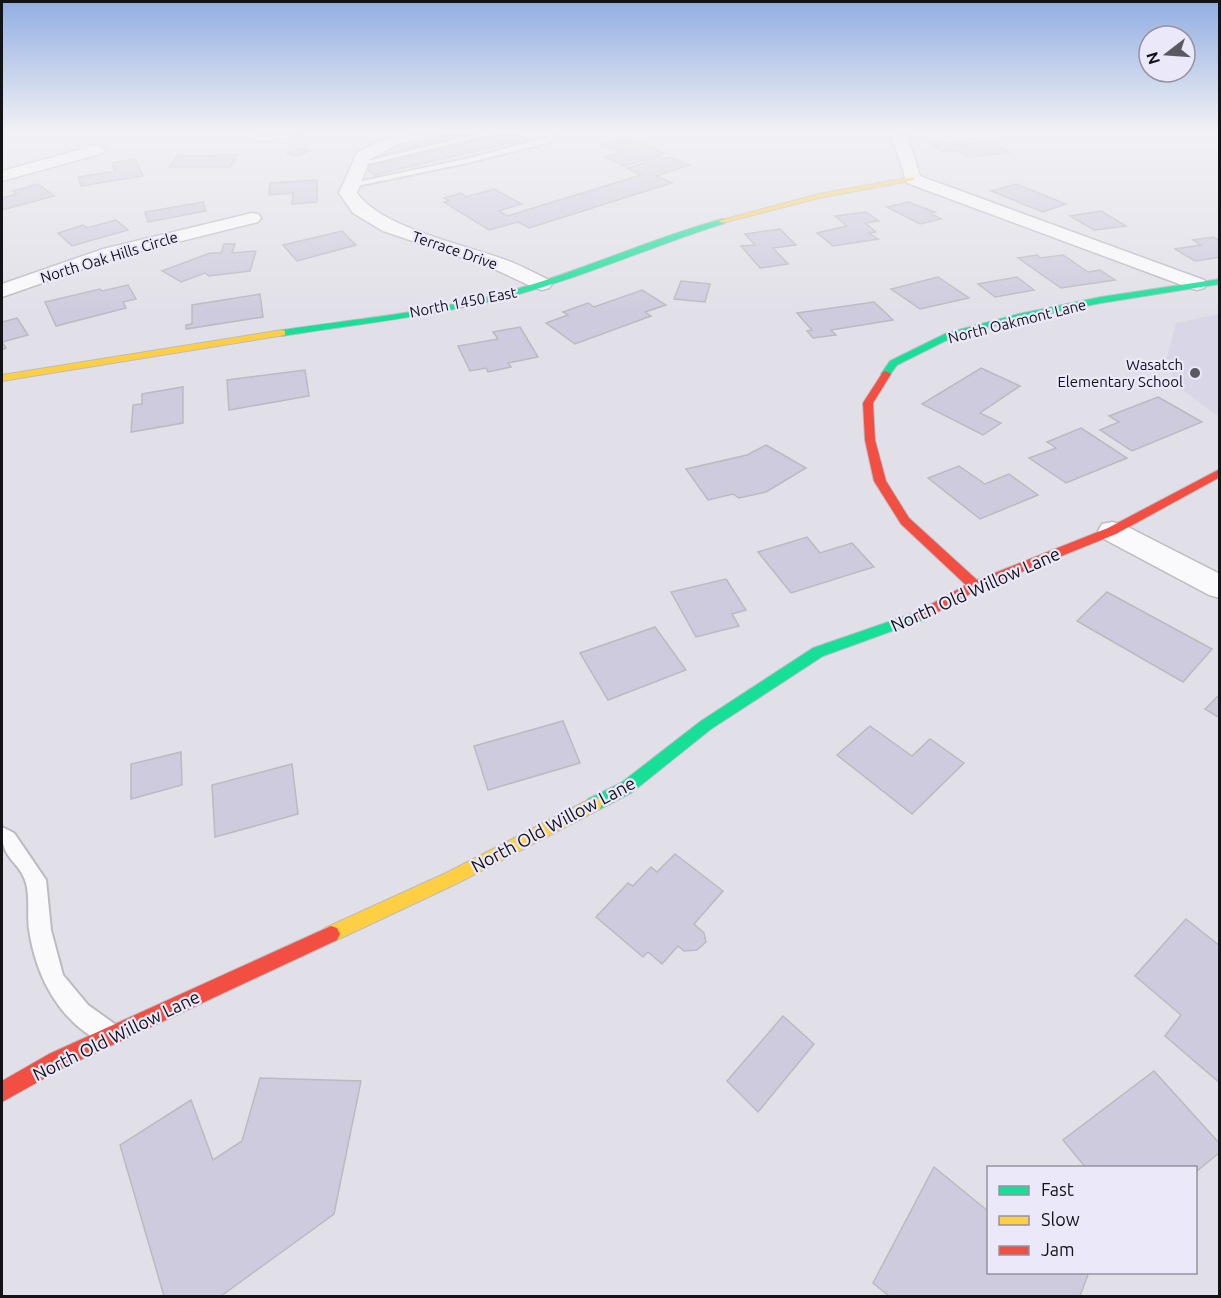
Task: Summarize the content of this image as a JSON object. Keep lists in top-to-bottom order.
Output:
{
  "streets": {
    "street": [
      "Terrace Drive",
      "North Oak Hills Circle",
      "North 1450 East",
      "North Oakmont Lane",
      "North Old Willow Lane"
    ]
  },
  "crossings": [
    ["Terrace Drive", "North 1450 East"],
    ["North Oakmont Lane", "North Old Willow Lane"]
  ],
  "places": ["Wasatch Elementary School"],
  "legend": ["Fast", "Slow", "Jam"],
  "north": "left"
}
